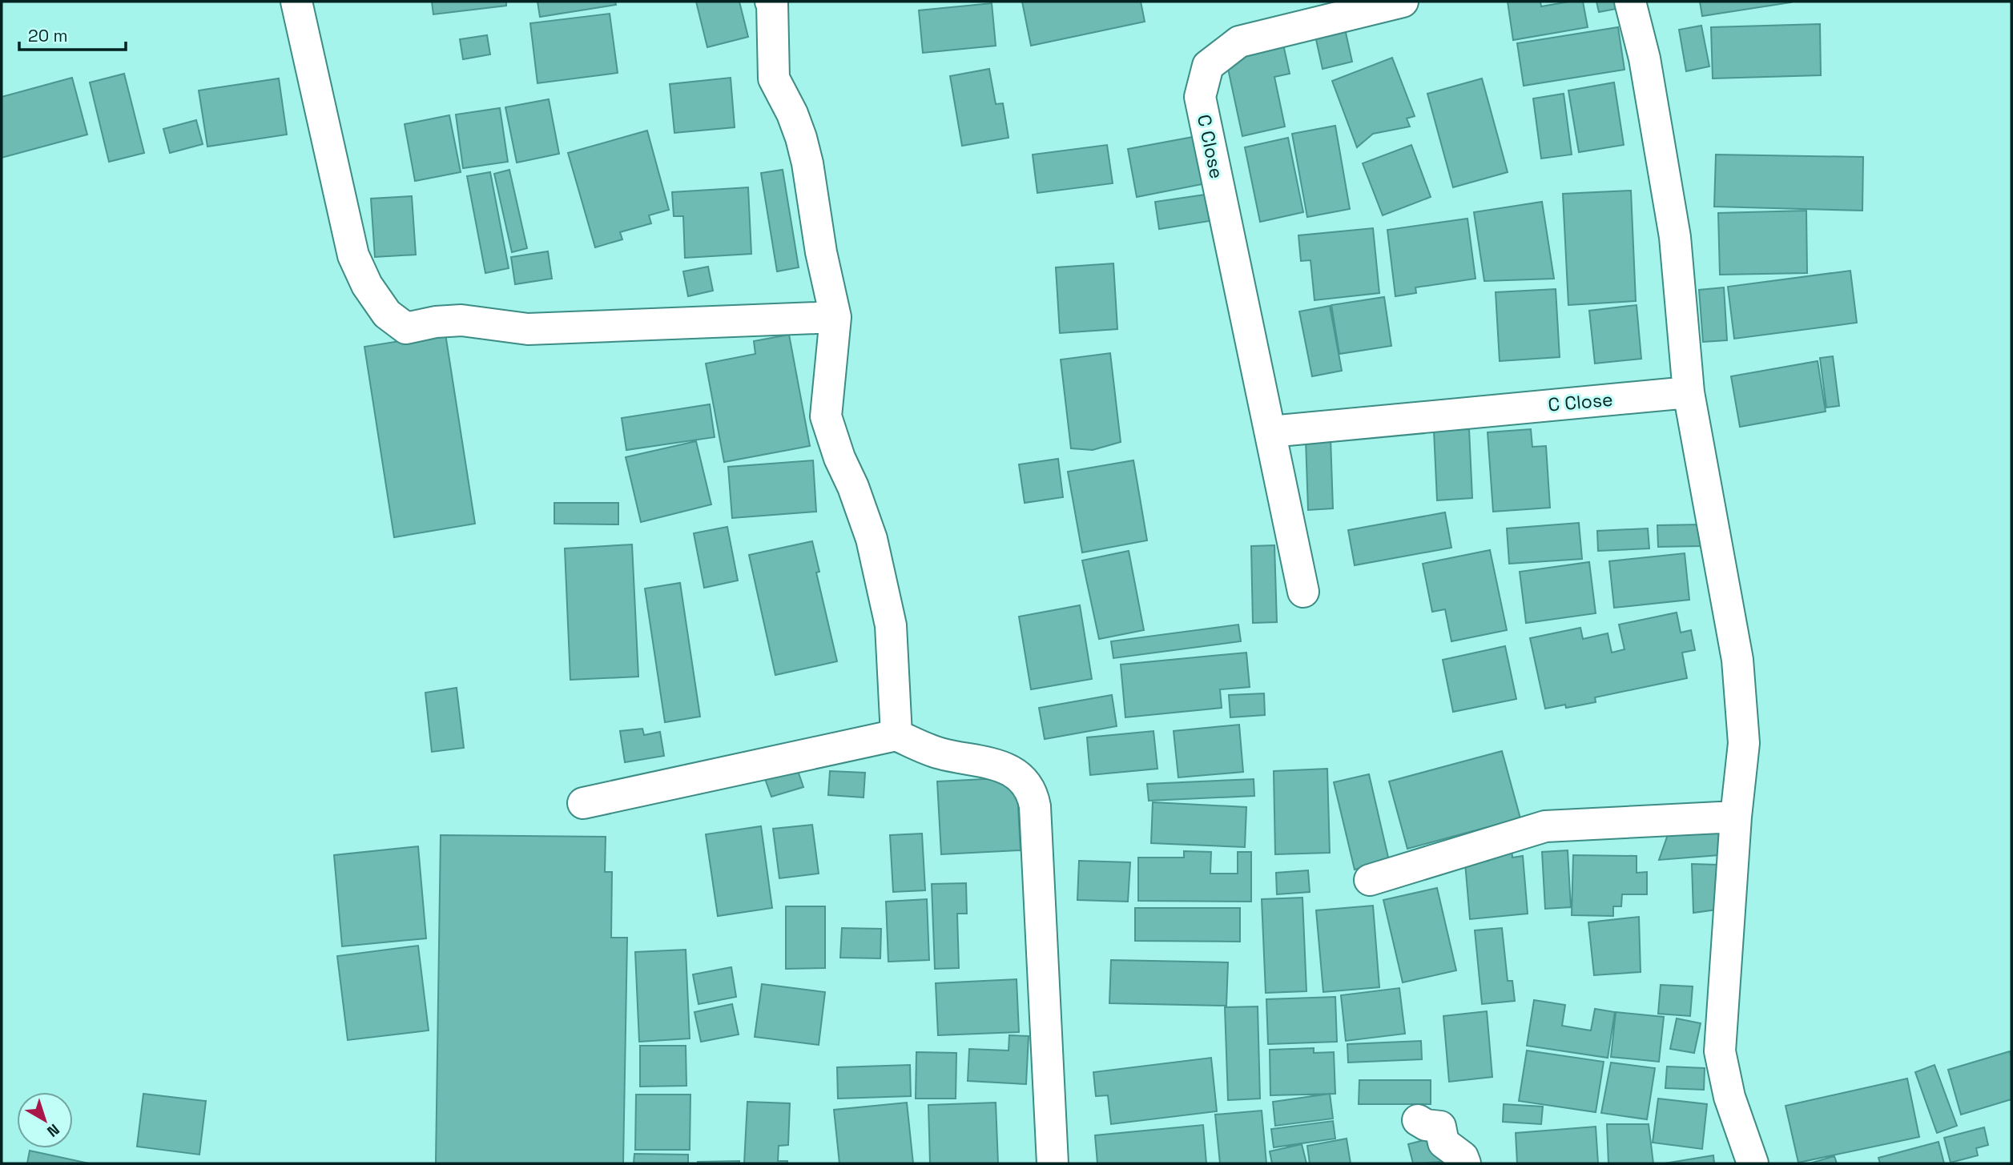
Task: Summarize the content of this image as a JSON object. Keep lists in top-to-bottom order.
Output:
{
  "streets": {
    "street": ["C Close"]
  },
  "scale_bar": "20 m",
  "north": "bottom right"
}
